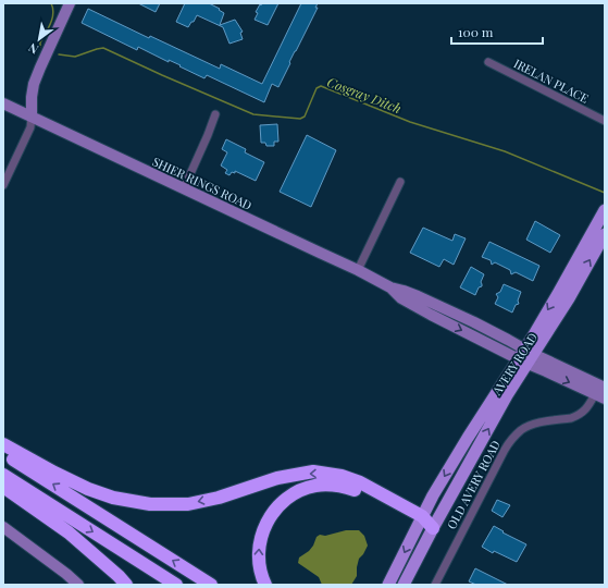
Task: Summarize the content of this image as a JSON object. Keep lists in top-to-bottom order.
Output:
{
  "streets": {
    "main road": ["SHIER RINGS ROAD", "AVERY ROAD"],
    "street": ["IRELAN PLACE", "OLD AVERY ROAD"]
  },
  "crossings": [
    ["SHIER RINGS ROAD", "AVERY ROAD"],
    ["SHIER RINGS ROAD", "OLD AVERY ROAD"]
  ],
  "water": ["Cosgray Ditch"],
  "scale_bar": "100 m",
  "north": "bottom left"
}
